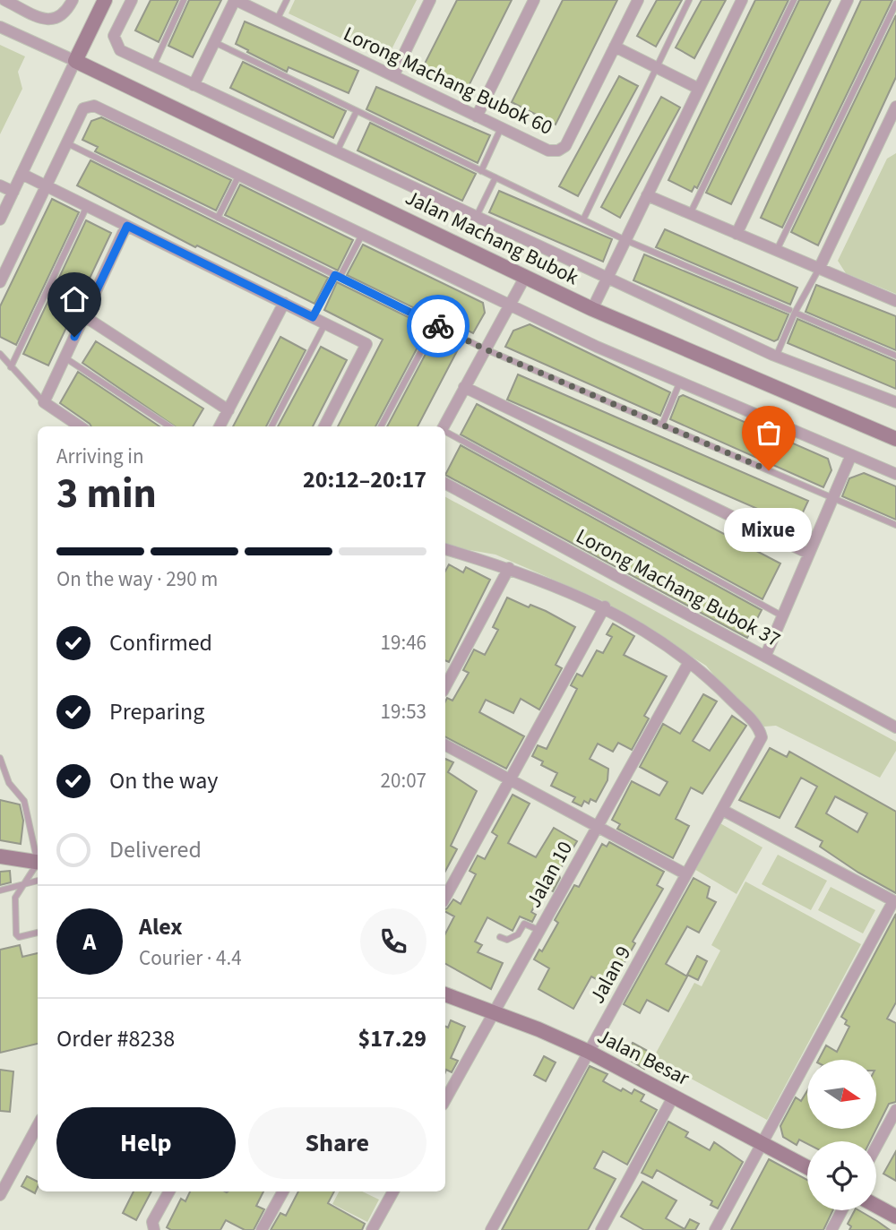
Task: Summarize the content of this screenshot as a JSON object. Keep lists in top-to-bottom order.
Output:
{
  "streets": {
    "main road": ["Jalan Machang Bubok", "Jalan Besar"],
    "street": [
      "Lorong Machang Bubok 60",
      "Lorong Machang Bubok 37",
      "Jalan 10",
      "Jalan 9"
    ]
  },
  "crossings": [
    ["Jalan 10", "Jalan 9"],
    ["Jalan 10", "Jalan Besar"],
    ["Jalan 9", "Jalan Besar"]
  ],
  "places": ["Mixue"],
  "north": "right",
  "page": {
    "heading": ["3 min", "Arriving in", "20:12–20:17"],
    "panel": [
      "Alex",
      "Courier · 4.4",
      "Order #8238",
      "$17.29"
    ],
    "bubble": "Mixue",
    "bar": "On the way · 290 m",
    "list": [
      ["Confirmed", "19:46"],
      ["Preparing", "19:53"],
      ["On the way", "20:07"],
      "Delivered"
    ],
    "round": "A",
    "buttons": ["Help", "Share"]
  }
}
